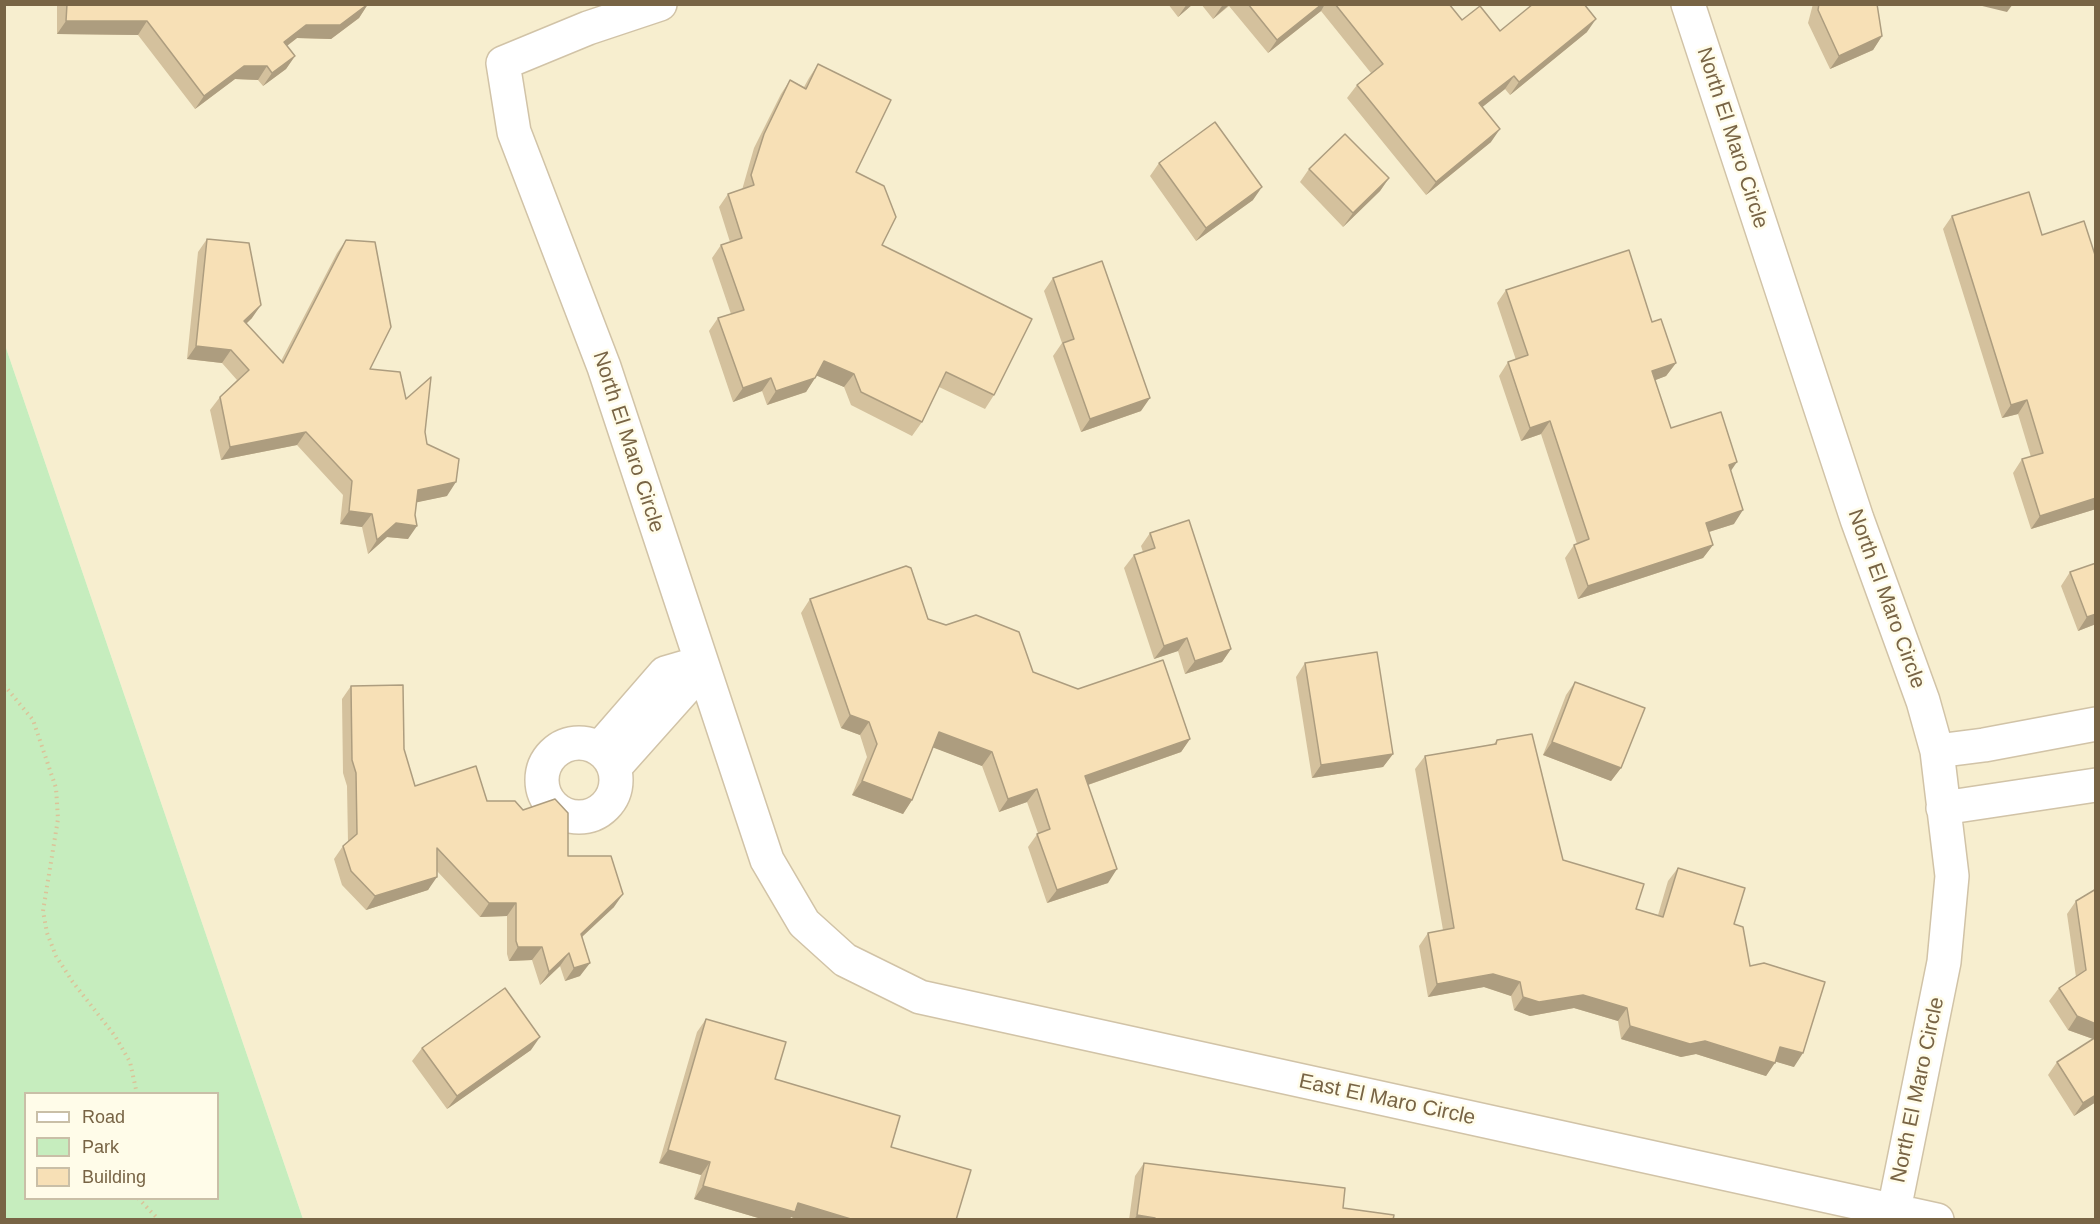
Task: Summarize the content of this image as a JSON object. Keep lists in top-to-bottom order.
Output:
{
  "streets": {
    "street": ["North El Maro Circle", "East El Maro Circle"]
  },
  "crossings": [
    ["North El Maro Circle", "East El Maro Circle"]
  ],
  "legend": ["Road", "Park", "Building"]
}
